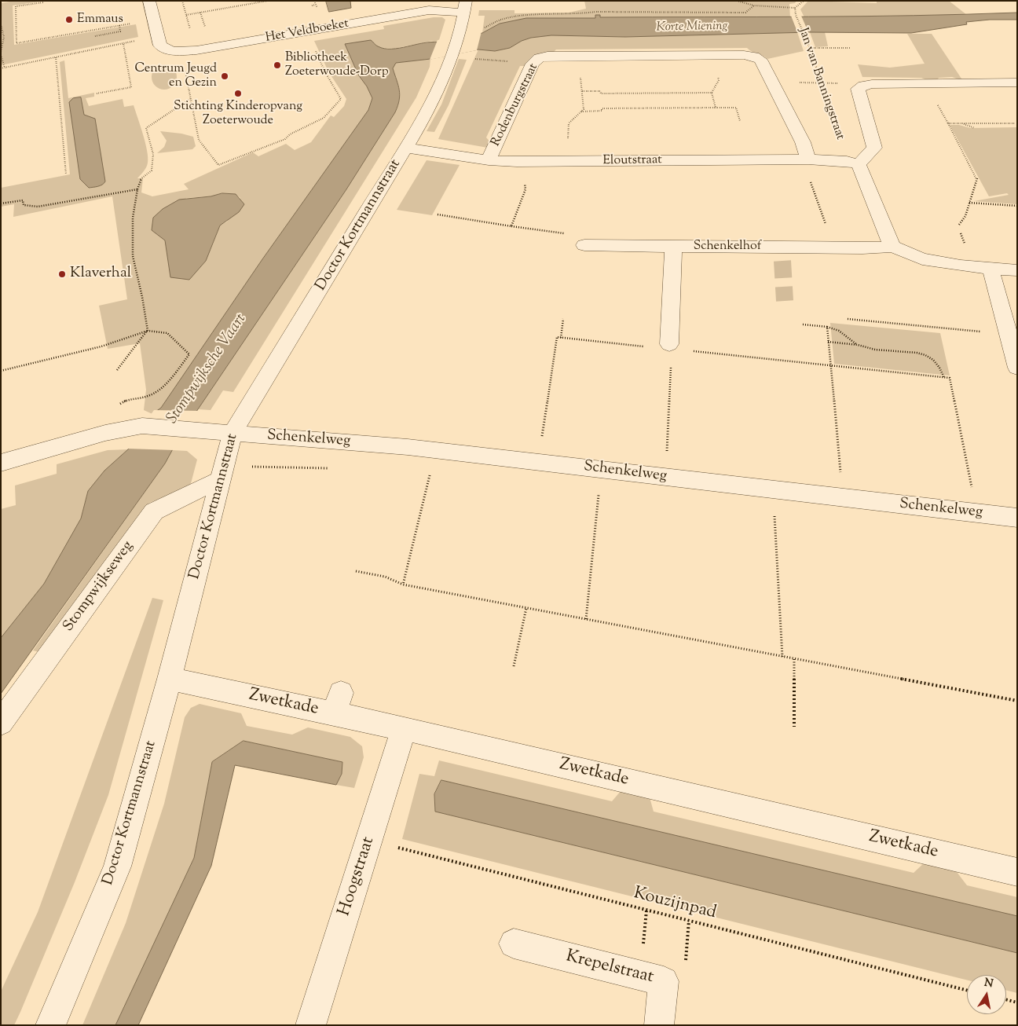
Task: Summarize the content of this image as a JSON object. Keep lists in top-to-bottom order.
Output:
{
  "streets": {
    "street": [
      "Het Veldboeket",
      "Rodenburgstraat",
      "Eloutstraat",
      "Doctor Kortmannstraat",
      "Schenkelhof",
      "Schenkelweg",
      "Stompwijkseweg",
      "Zwetkade",
      "Hoogstraat",
      "Krepelstraat"
    ],
    "path": ["Jan van Banningstraat", "Kouzijnpad"]
  },
  "crossings": [
    ["Het Veldboeket", "Doctor Kortmannstraat"],
    ["Jan van Banningstraat", "Eloutstraat"],
    ["Rodenburgstraat", "Eloutstraat"],
    ["Eloutstraat", "Doctor Kortmannstraat"],
    ["Doctor Kortmannstraat", "Schenkelweg"],
    ["Doctor Kortmannstraat", "Stompwijkseweg"],
    ["Doctor Kortmannstraat", "Zwetkade"],
    ["Zwetkade", "Hoogstraat"],
    ["Hoogstraat", "Kouzijnpad"]
  ],
  "water": ["Korte Miening", "Stompwijksche Vaart"],
  "places": [
    "Emmaus",
    "Bibliotheek Zoeterwoude-Dorp",
    "Centrum Jeugd en Gezin",
    "Stichting Kinderopvang Zoeterwoude",
    "Klaverhal"
  ],
  "north": "top"
}
